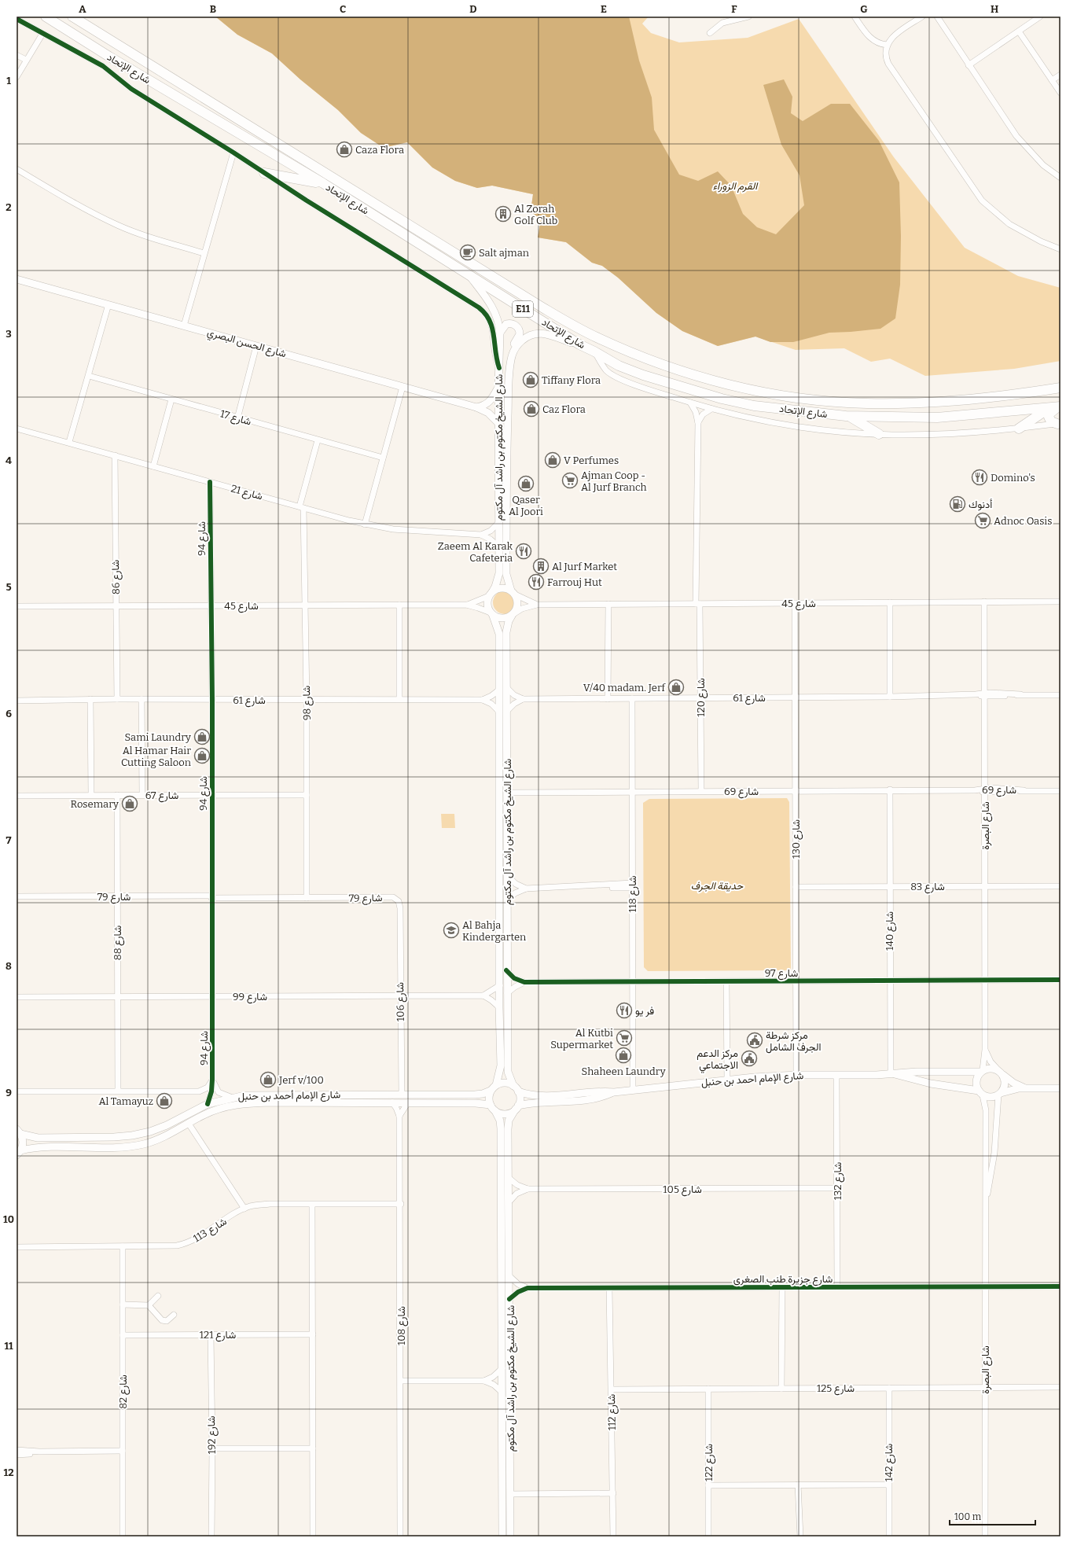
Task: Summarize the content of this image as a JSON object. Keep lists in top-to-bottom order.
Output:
{
  "streets": {
    "highway": ["شارع الإتحاد", "E11"],
    "street": [
      "شارع الحسن البصري",
      "شارع 17",
      "شارع الشيخ مكتوم بن راشد آل مكتوم",
      "شارع 21",
      "شارع 94",
      "شارع 86",
      "شارع 45",
      "شارع 120",
      "شارع 61",
      "شارع 98",
      "شارع 69",
      "شارع 67",
      "شارع البصرة",
      "شارع 130",
      "شارع 83",
      "شارع 118",
      "شارع 79",
      "شارع 140",
      "شارع 88",
      "شارع 97",
      "شارع 99",
      "شارع 106",
      "شارع الإمام احمد بن حنبل",
      "شارع الإمام أحمد بن حنبل",
      "شارع 132",
      "شارع 105",
      "شارع 113",
      "شارع جزيرة طنب الصغرى",
      "شارع 108",
      "شارع 121",
      "شارع 125",
      "شارع 82",
      "شارع 112",
      "شارع 192",
      "شارع 122",
      "شارع 142"
    ]
  },
  "crossings": [
    ["شارع الإتحاد", "شارع الشيخ مكتوم بن راشد آل مكتوم"],
    ["شارع الحسن البصري", "شارع الشيخ مكتوم بن راشد آل مكتوم"],
    ["شارع 17", "شارع 98"],
    ["شارع الشيخ مكتوم بن راشد آل مكتوم", "شارع 21"],
    ["شارع الشيخ مكتوم بن راشد آل مكتوم", "شارع 45"],
    ["شارع الشيخ مكتوم بن راشد آل مكتوم", "شارع 69"],
    ["شارع الشيخ مكتوم بن راشد آل مكتوم", "شارع 97"],
    ["شارع الشيخ مكتوم بن راشد آل مكتوم", "شارع الإمام احمد بن حنبل"],
    ["شارع الشيخ مكتوم بن راشد آل مكتوم", "شارع الإمام أحمد بن حنبل"],
    ["شارع الشيخ مكتوم بن راشد آل مكتوم", "شارع 105"],
    ["شارع الشيخ مكتوم بن راشد آل مكتوم", "شارع جزيرة طنب الصغرى"],
    ["شارع 21", "شارع 94"],
    ["شارع 21", "شارع 86"],
    ["شارع 21", "شارع 98"],
    ["شارع 94", "شارع 45"],
    ["شارع 94", "شارع 61"],
    ["شارع 94", "شارع 67"],
    ["شارع 94", "شارع 79"],
    ["شارع 94", "شارع 99"],
    ["شارع 94", "شارع الإمام أحمد بن حنبل"],
    ["شارع 86", "شارع 45"],
    ["شارع 86", "شارع 61"],
    ["شارع 45", "شارع 120"],
    ["شارع 45", "شارع 98"],
    ["شارع 45", "شارع البصرة"],
    ["شارع 45", "شارع 130"],
    ["شارع 120", "شارع 61"],
    ["شارع 120", "شارع 69"],
    ["شارع 61", "شارع 98"],
    ["شارع 61", "شارع البصرة"],
    ["شارع 61", "شارع 130"],
    ["شارع 61", "شارع 118"],
    ["شارع 98", "شارع 67"],
    ["شارع 98", "شارع 79"],
    ["شارع 69", "شارع البصرة"],
    ["شارع 69", "شارع 130"],
    ["شارع 69", "شارع 118"],
    ["شارع 69", "شارع 140"],
    ["شارع 67", "شارع 88"],
    ["شارع البصرة", "شارع 83"],
    ["شارع البصرة", "شارع 97"],
    ["شارع البصرة", "شارع الإمام احمد بن حنبل"],
    ["شارع البصرة", "شارع جزيرة طنب الصغرى"],
    ["شارع البصرة", "شارع 125"],
    ["شارع 130", "شارع 83"],
    ["شارع 130", "شارع 97"],
    ["شارع 130", "شارع الإمام احمد بن حنبل"],
    ["شارع 83", "شارع 140"],
    ["شارع 118", "شارع 97"],
    ["شارع 118", "شارع الإمام احمد بن حنبل"],
    ["شارع 79", "شارع 88"],
    ["شارع 79", "شارع 106"],
    ["شارع 140", "شارع 97"],
    ["شارع 140", "شارع الإمام احمد بن حنبل"],
    ["شارع 88", "شارع 99"],
    ["شارع 99", "شارع 106"],
    ["شارع 106", "شارع الإمام أحمد بن حنبل"],
    ["شارع الإمام احمد بن حنبل", "شارع الإمام أحمد بن حنبل"],
    ["شارع الإمام احمد بن حنبل", "شارع 132"],
    ["شارع الإمام أحمد بن حنبل", "شارع 108"],
    ["شارع 132", "شارع 105"],
    ["شارع 132", "شارع جزيرة طنب الصغرى"],
    ["شارع 113", "شارع 108"],
    ["شارع 113", "شارع 82"],
    ["شارع جزيرة طنب الصغرى", "شارع 112"],
    ["شارع 121", "شارع 82"],
    ["شارع 121", "شارع 192"],
    ["شارع 125", "شارع 112"],
    ["شارع 125", "شارع 122"],
    ["شارع 125", "شارع 142"]
  ],
  "parks": ["القرم الزوراء", "حديقة الجرف"],
  "places": {
    "shop": [
      "Caza Flora",
      "Tiffany Flora",
      "Caz Flora",
      "V Perfumes",
      "Qaser Al Joori",
      "V/40 madam. Jerf",
      "Sami Laundry",
      "Al Hamar Hair Cutting Saloon",
      "Rosemary",
      "Shaheen Laundry",
      "Jerf v/100",
      "Al Tamayuz"
    ],
    "building": ["Al Zorah Golf Club", "Al Jurf Market"],
    "cafe": ["Salt ajman"],
    "restaurant": [
      "Domino's",
      "Zaeem Al Karak Cafeteria",
      "Farrouj Hut",
      "فر يو"
    ],
    "supermarket": ["Ajman Coop - Al Jurf Branch", "Adnoc Oasis", "Al Kutbi Supermarket"],
    "fuel station": ["أدنوك"],
    "school or university": ["Al Bahja Kindergarten"],
    "public building": ["مركز شرطة الجرف الشامل", "مركز الدعم الاجتماعي"]
  },
  "scale_bar": "100 m",
  "grid": {
    "columns": [
      "A",
      "B",
      "C",
      "D",
      "E",
      "F",
      "G",
      "H"
    ],
    "rows": [
      "1",
      "2",
      "3",
      "4",
      "5",
      "6",
      "7",
      "8",
      "9",
      "10",
      "11",
      "12"
    ]
  }
}
